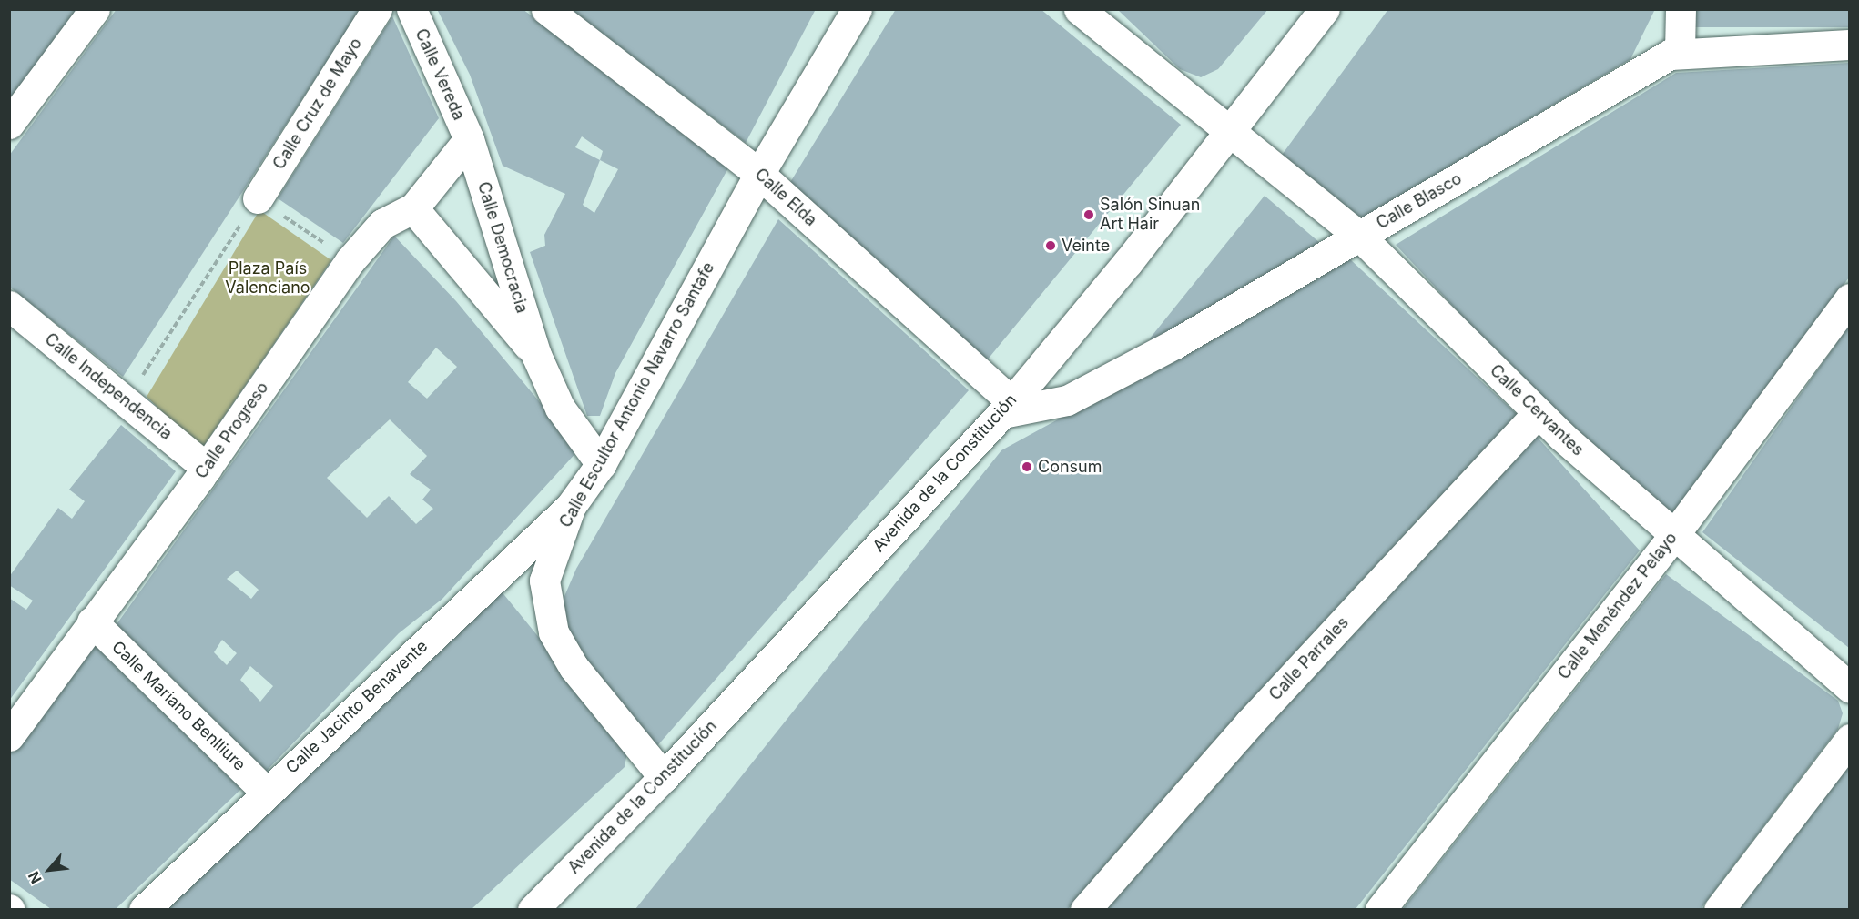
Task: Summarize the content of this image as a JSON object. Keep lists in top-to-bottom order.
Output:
{
  "streets": {
    "street": [
      "Calle Vereda",
      "Calle Cruz de Mayo",
      "Calle Elda",
      "Calle Blasco",
      "Calle Democracia",
      "Calle Independencia",
      "Calle Escultor Antonio Navarro Santafe",
      "Calle Cervantes",
      "Calle Progreso",
      "Avenida de la Constitución",
      "Calle Menéndez Pelayo",
      "Calle Parrales",
      "Calle Mariano Benlliure",
      "Calle Jacinto Benavente"
    ]
  },
  "crossings": [
    ["Calle Vereda", "Calle Democracia"],
    ["Calle Vereda", "Calle Progreso"],
    ["Calle Elda", "Calle Blasco"],
    ["Calle Elda", "Calle Escultor Antonio Navarro Santafe"],
    ["Calle Elda", "Avenida de la Constitución"],
    ["Calle Blasco", "Calle Cervantes"],
    ["Calle Blasco", "Avenida de la Constitución"],
    ["Calle Democracia", "Calle Escultor Antonio Navarro Santafe"],
    ["Calle Democracia", "Calle Progreso"],
    ["Calle Independencia", "Calle Progreso"],
    ["Calle Escultor Antonio Navarro Santafe", "Avenida de la Constitución"],
    ["Calle Escultor Antonio Navarro Santafe", "Calle Jacinto Benavente"],
    ["Calle Cervantes", "Avenida de la Constitución"],
    ["Calle Cervantes", "Calle Menéndez Pelayo"],
    ["Calle Cervantes", "Calle Parrales"],
    ["Calle Progreso", "Calle Mariano Benlliure"],
    ["Calle Mariano Benlliure", "Calle Jacinto Benavente"]
  ],
  "parks": ["Plaza País Valenciano"],
  "places": ["Salón Sinuan Art Hair", "Veinte", "Consum"],
  "north": "bottom left"
}
